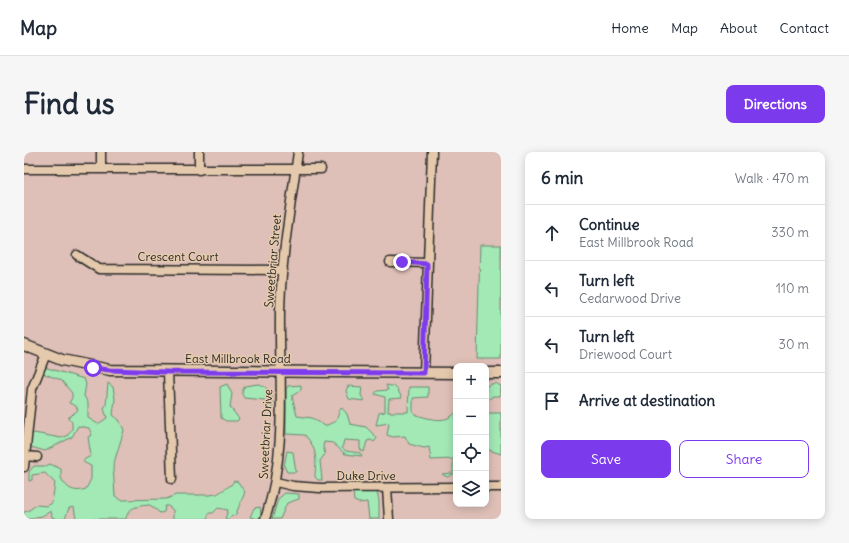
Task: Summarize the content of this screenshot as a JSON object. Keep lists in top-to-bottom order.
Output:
{
  "streets": {
    "main road": ["East Millbrook Road"],
    "street": [
      "Crescent Court",
      "Sweetbriar Street",
      "Sweetbriar Drive",
      "Duke Drive"
    ]
  },
  "crossings": [
    ["Crescent Court", "Sweetbriar Street"],
    ["Sweetbriar Street", "East Millbrook Road"],
    ["Sweetbriar Street", "Sweetbriar Drive"],
    ["East Millbrook Road", "Sweetbriar Drive"],
    ["Sweetbriar Drive", "Duke Drive"]
  ],
  "page": {
    "header": "Map",
    "nav": [
      "Home",
      "Map",
      "About",
      "Contact"
    ],
    "buttons": [
      "Directions",
      ["Save", "Share"]
    ],
    "title": "Find us",
    "heading": ["6 min", "Walk · 470 m"],
    "list": [
      ["Continue", "East Millbrook Road", "330 m"],
      ["Turn left", "Cedarwood Drive", "110 m"],
      ["Turn left", "Driewood Court", "30 m"],
      "Arrive at destination"
    ],
    "map_buttons": ["+", "−"]
  }
}
